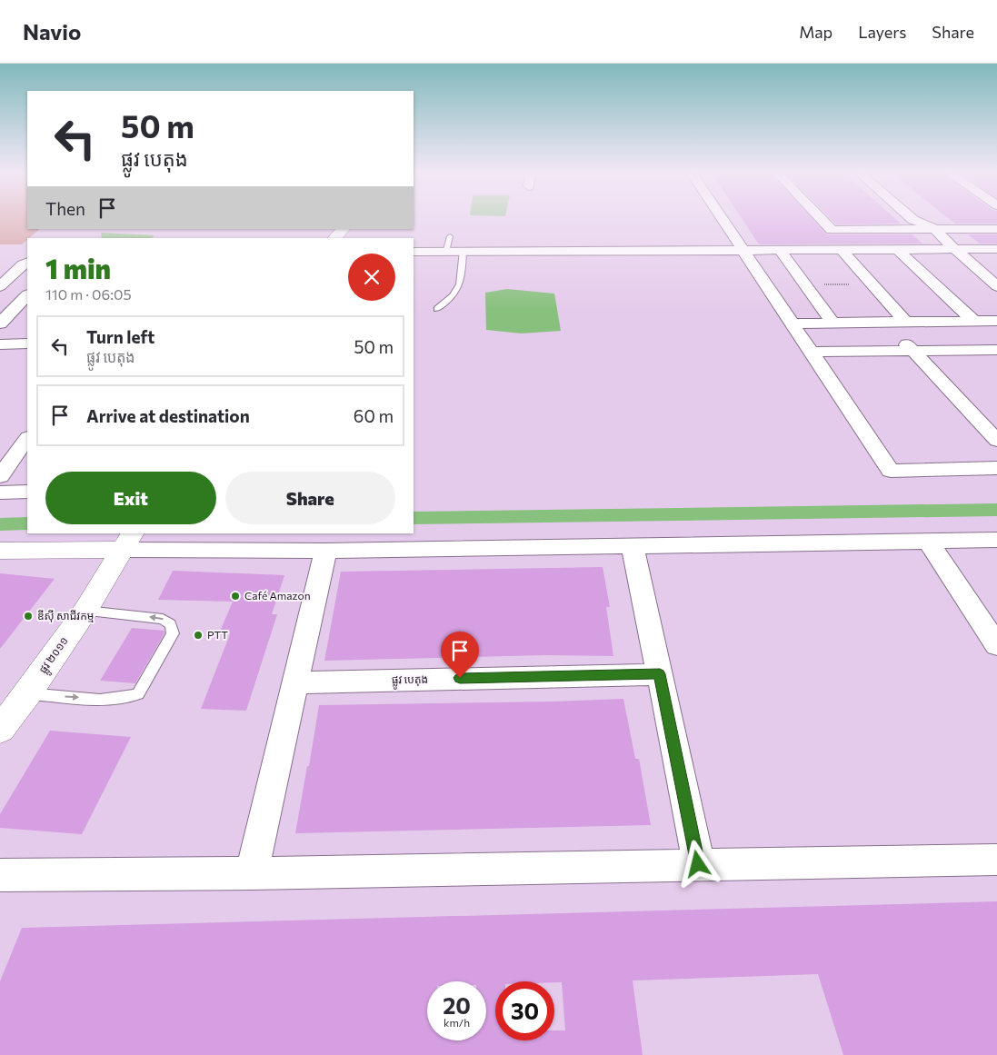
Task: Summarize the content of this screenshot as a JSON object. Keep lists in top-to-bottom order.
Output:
{
  "streets": {
    "main road": ["ផ្លូវ ២០១១"],
    "street": ["ផ្លូវ បេតុង"]
  },
  "places": ["Café Amazon", "ឌីស៊ី សាជីវកម្ម", "PTT"],
  "page": {
    "header": "Navio",
    "nav": ["Map", "Layers", "Share"],
    "turn": ["50 m", "ផ្លូវ បេតុង"],
    "then": "Then",
    "heading": ["1 min", "110 m · 06:05"],
    "list": [
      {
        "name": "Turn left",
        "note": "ផ្លូវ បេតុង",
        "value": "50 m"
      },
      {
        "name": "Arrive at destination",
        "value": "60 m"
      }
    ],
    "buttons": ["Exit", "Share"],
    "speed": "20 km/h",
    "limit": "30"
  }
}
